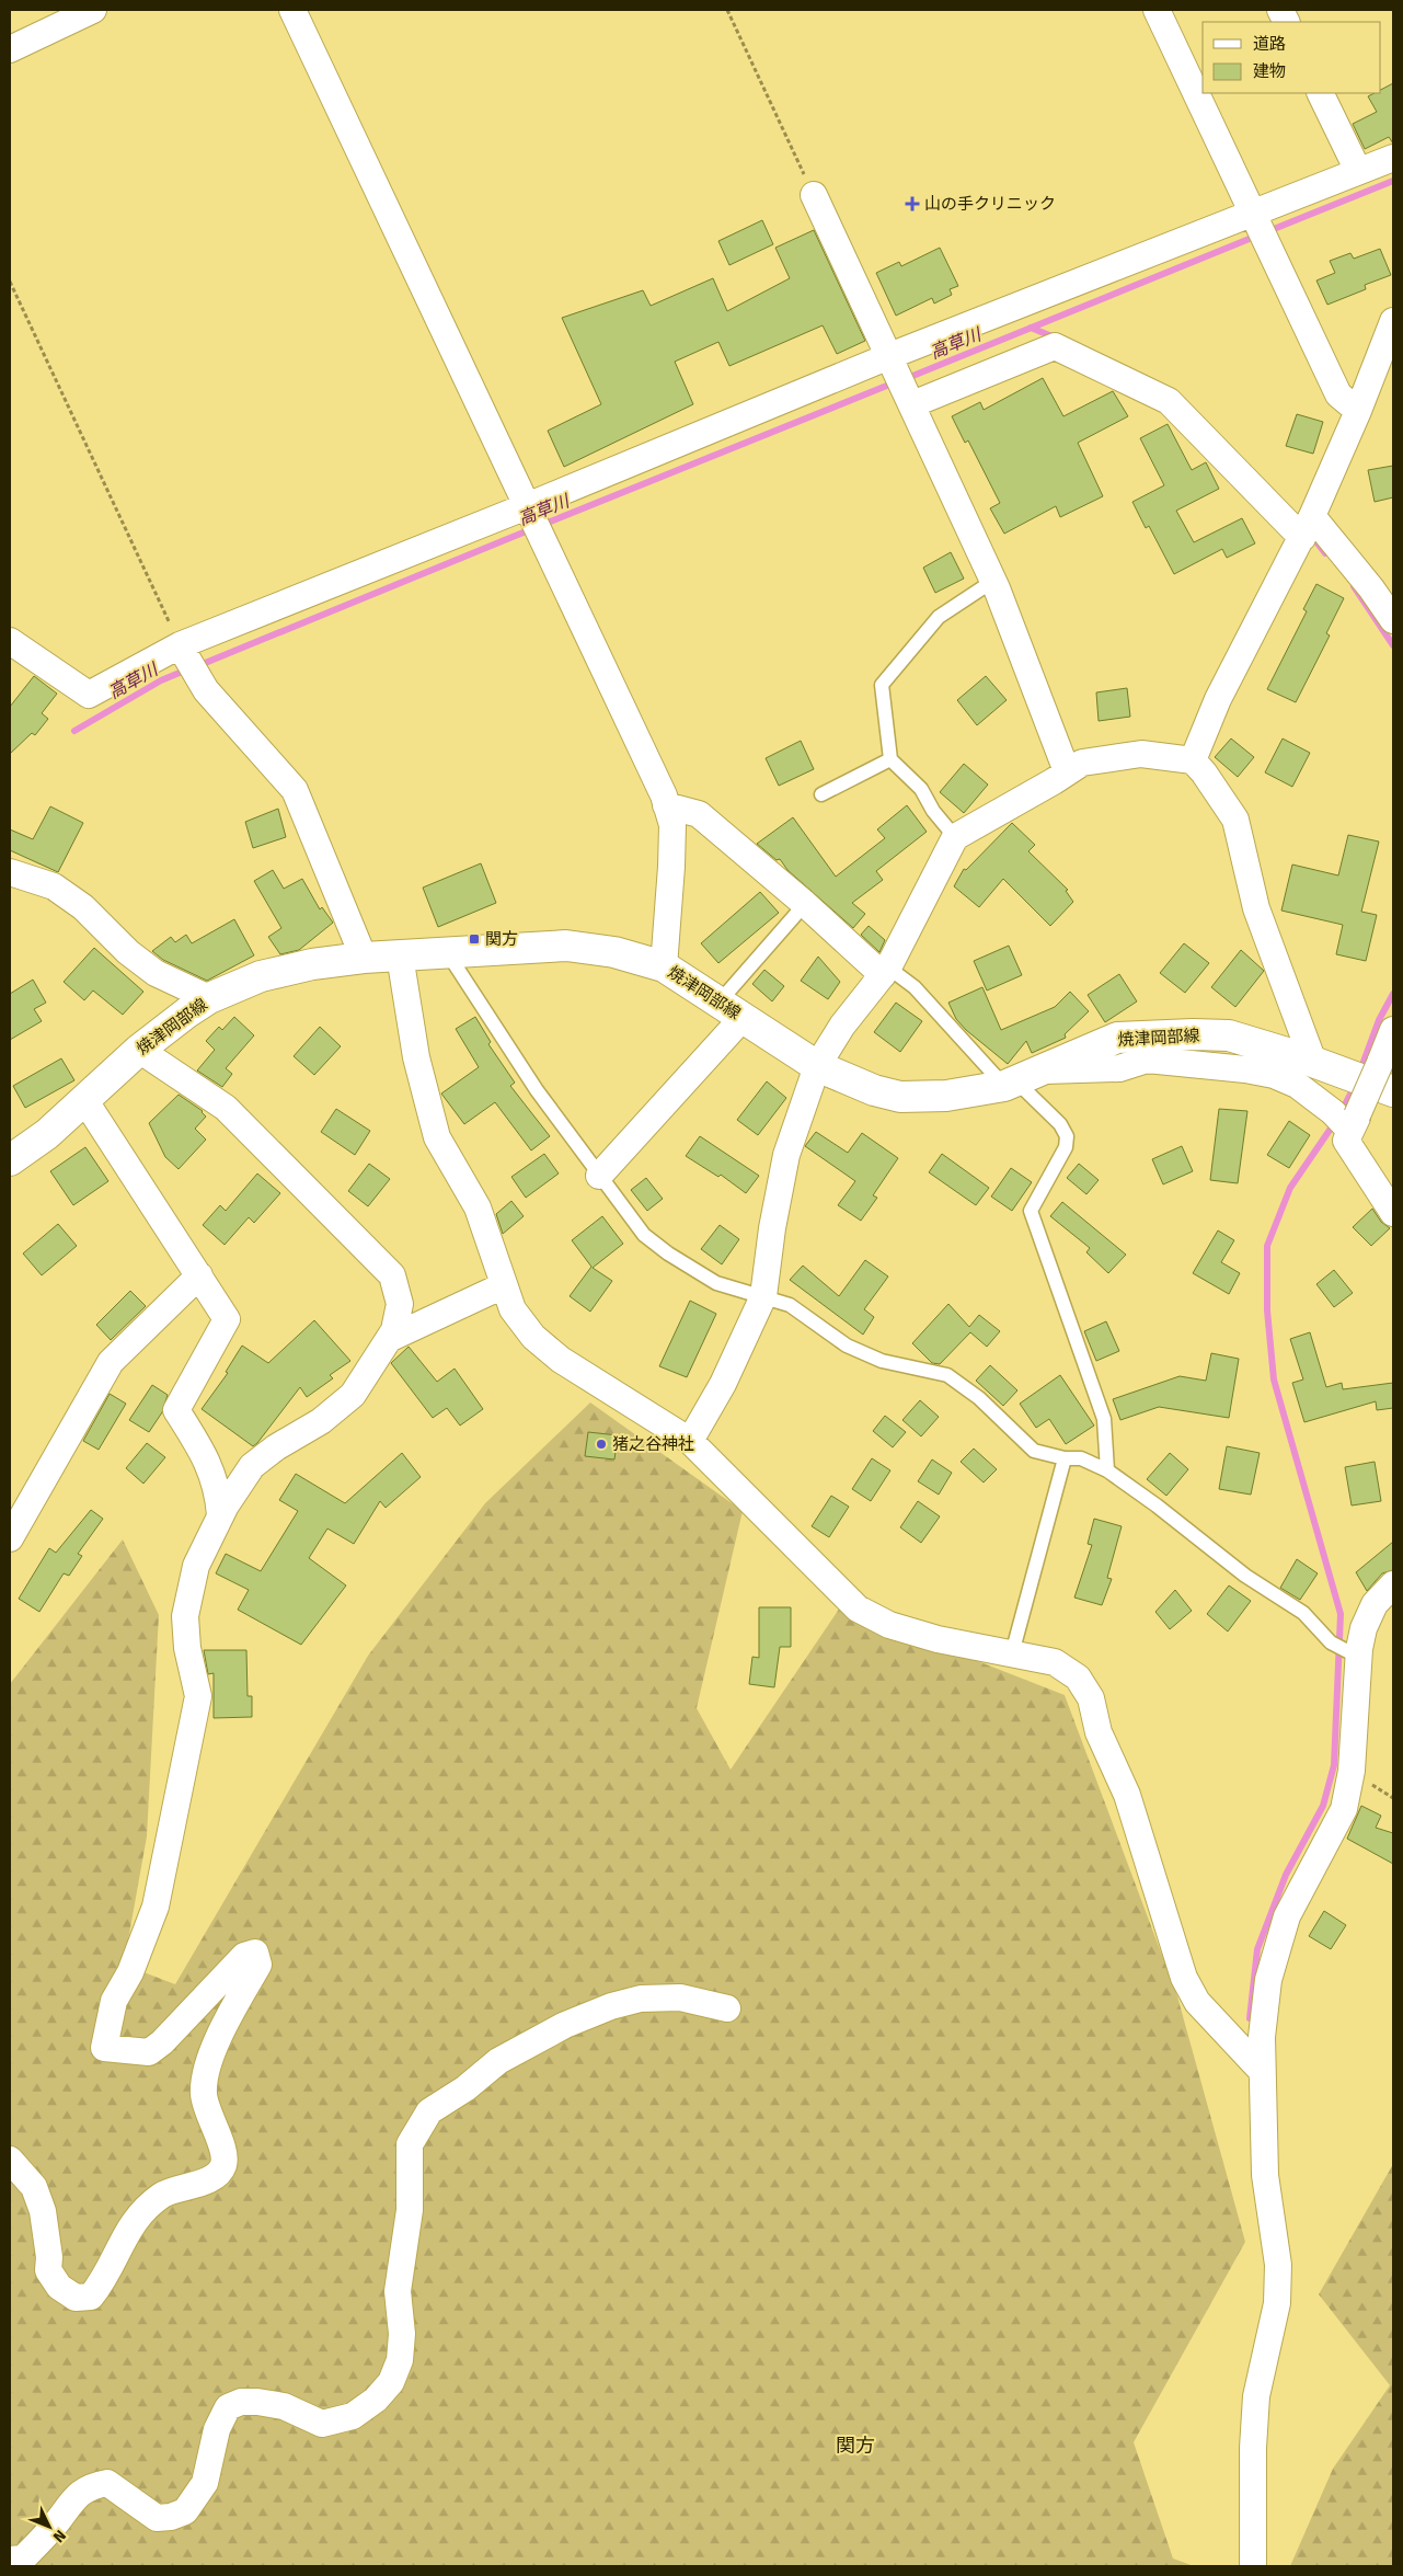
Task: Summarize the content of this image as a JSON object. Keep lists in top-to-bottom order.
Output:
{
  "streets": {
    "main road": ["焼津岡部線"]
  },
  "districts": ["関方"],
  "water": ["高草川"],
  "places": {
    "health": ["山の手クリニック"],
    "transit": ["関方"],
    "other": ["猪之谷神社"]
  },
  "legend": ["道路", "建物"],
  "north": "bottom right"
}
